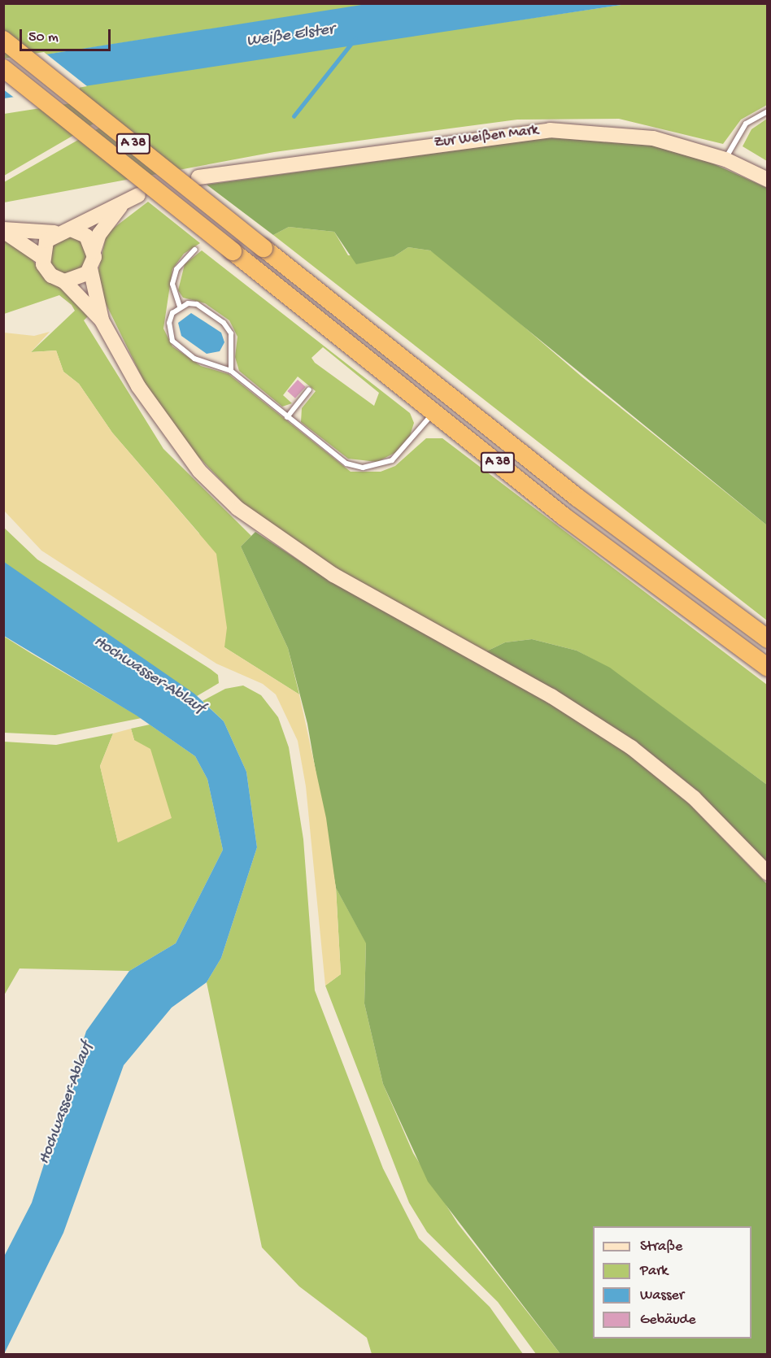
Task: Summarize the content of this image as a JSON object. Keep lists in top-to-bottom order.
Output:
{
  "streets": {
    "highway": ["A 38"],
    "main road": ["Zur Weißen Mark"]
  },
  "water": ["Weiße Elster", "Hochwasser-Ablauf"],
  "legend": [
    "Straße",
    "Park",
    "Wasser",
    "Gebäude"
  ],
  "scale_bar": "50 m"
}
